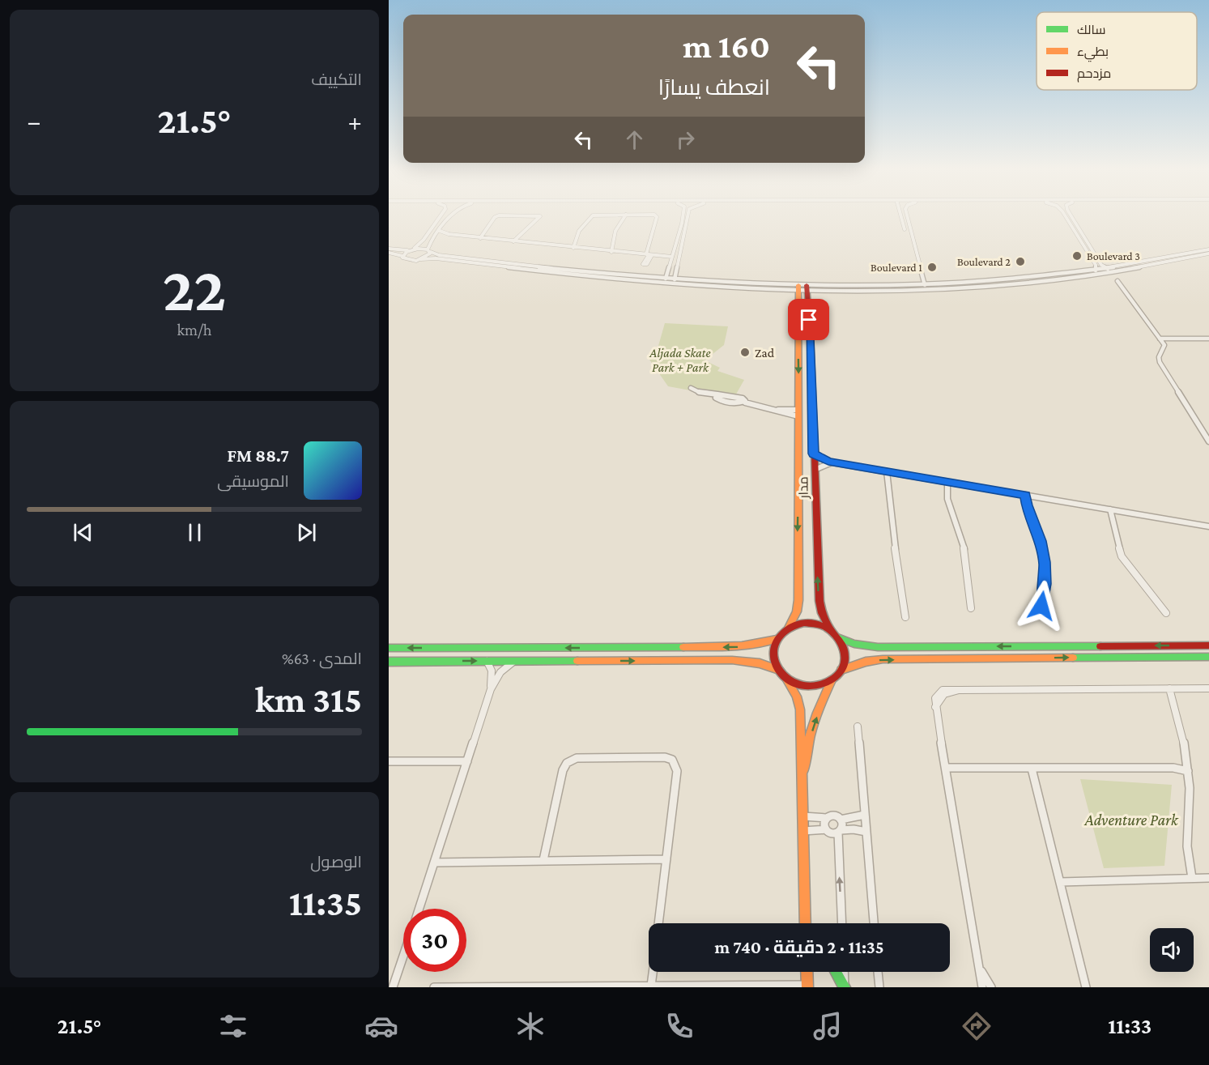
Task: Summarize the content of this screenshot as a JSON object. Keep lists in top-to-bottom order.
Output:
{
  "streets": {
    "street": ["مدار"]
  },
  "parks": ["Aljada Skate Park + Park", "Adventure Park"],
  "places": [
    "Boulevard 3",
    "Boulevard 2",
    "Boulevard 1",
    "Zad"
  ],
  "legend": ["سالك", "بطيء", "مزدحم"],
  "page": {
    "tile": [
      "التكييف",
      ["22", "km/h"],
      ["المدى · 63%", "315 km"],
      ["الوصول", "11:35"]
    ],
    "turn": ["160 m", "انعطف يسارًا"],
    "heat": ["−", "21.5°", "+"],
    "song": ["88.7 FM", "الموسيقى"],
    "limit": "30",
    "trip": "11:35 · 2 دقيقة · 740 m",
    "tabs": ["11:33", "21.5°"]
  }
}
